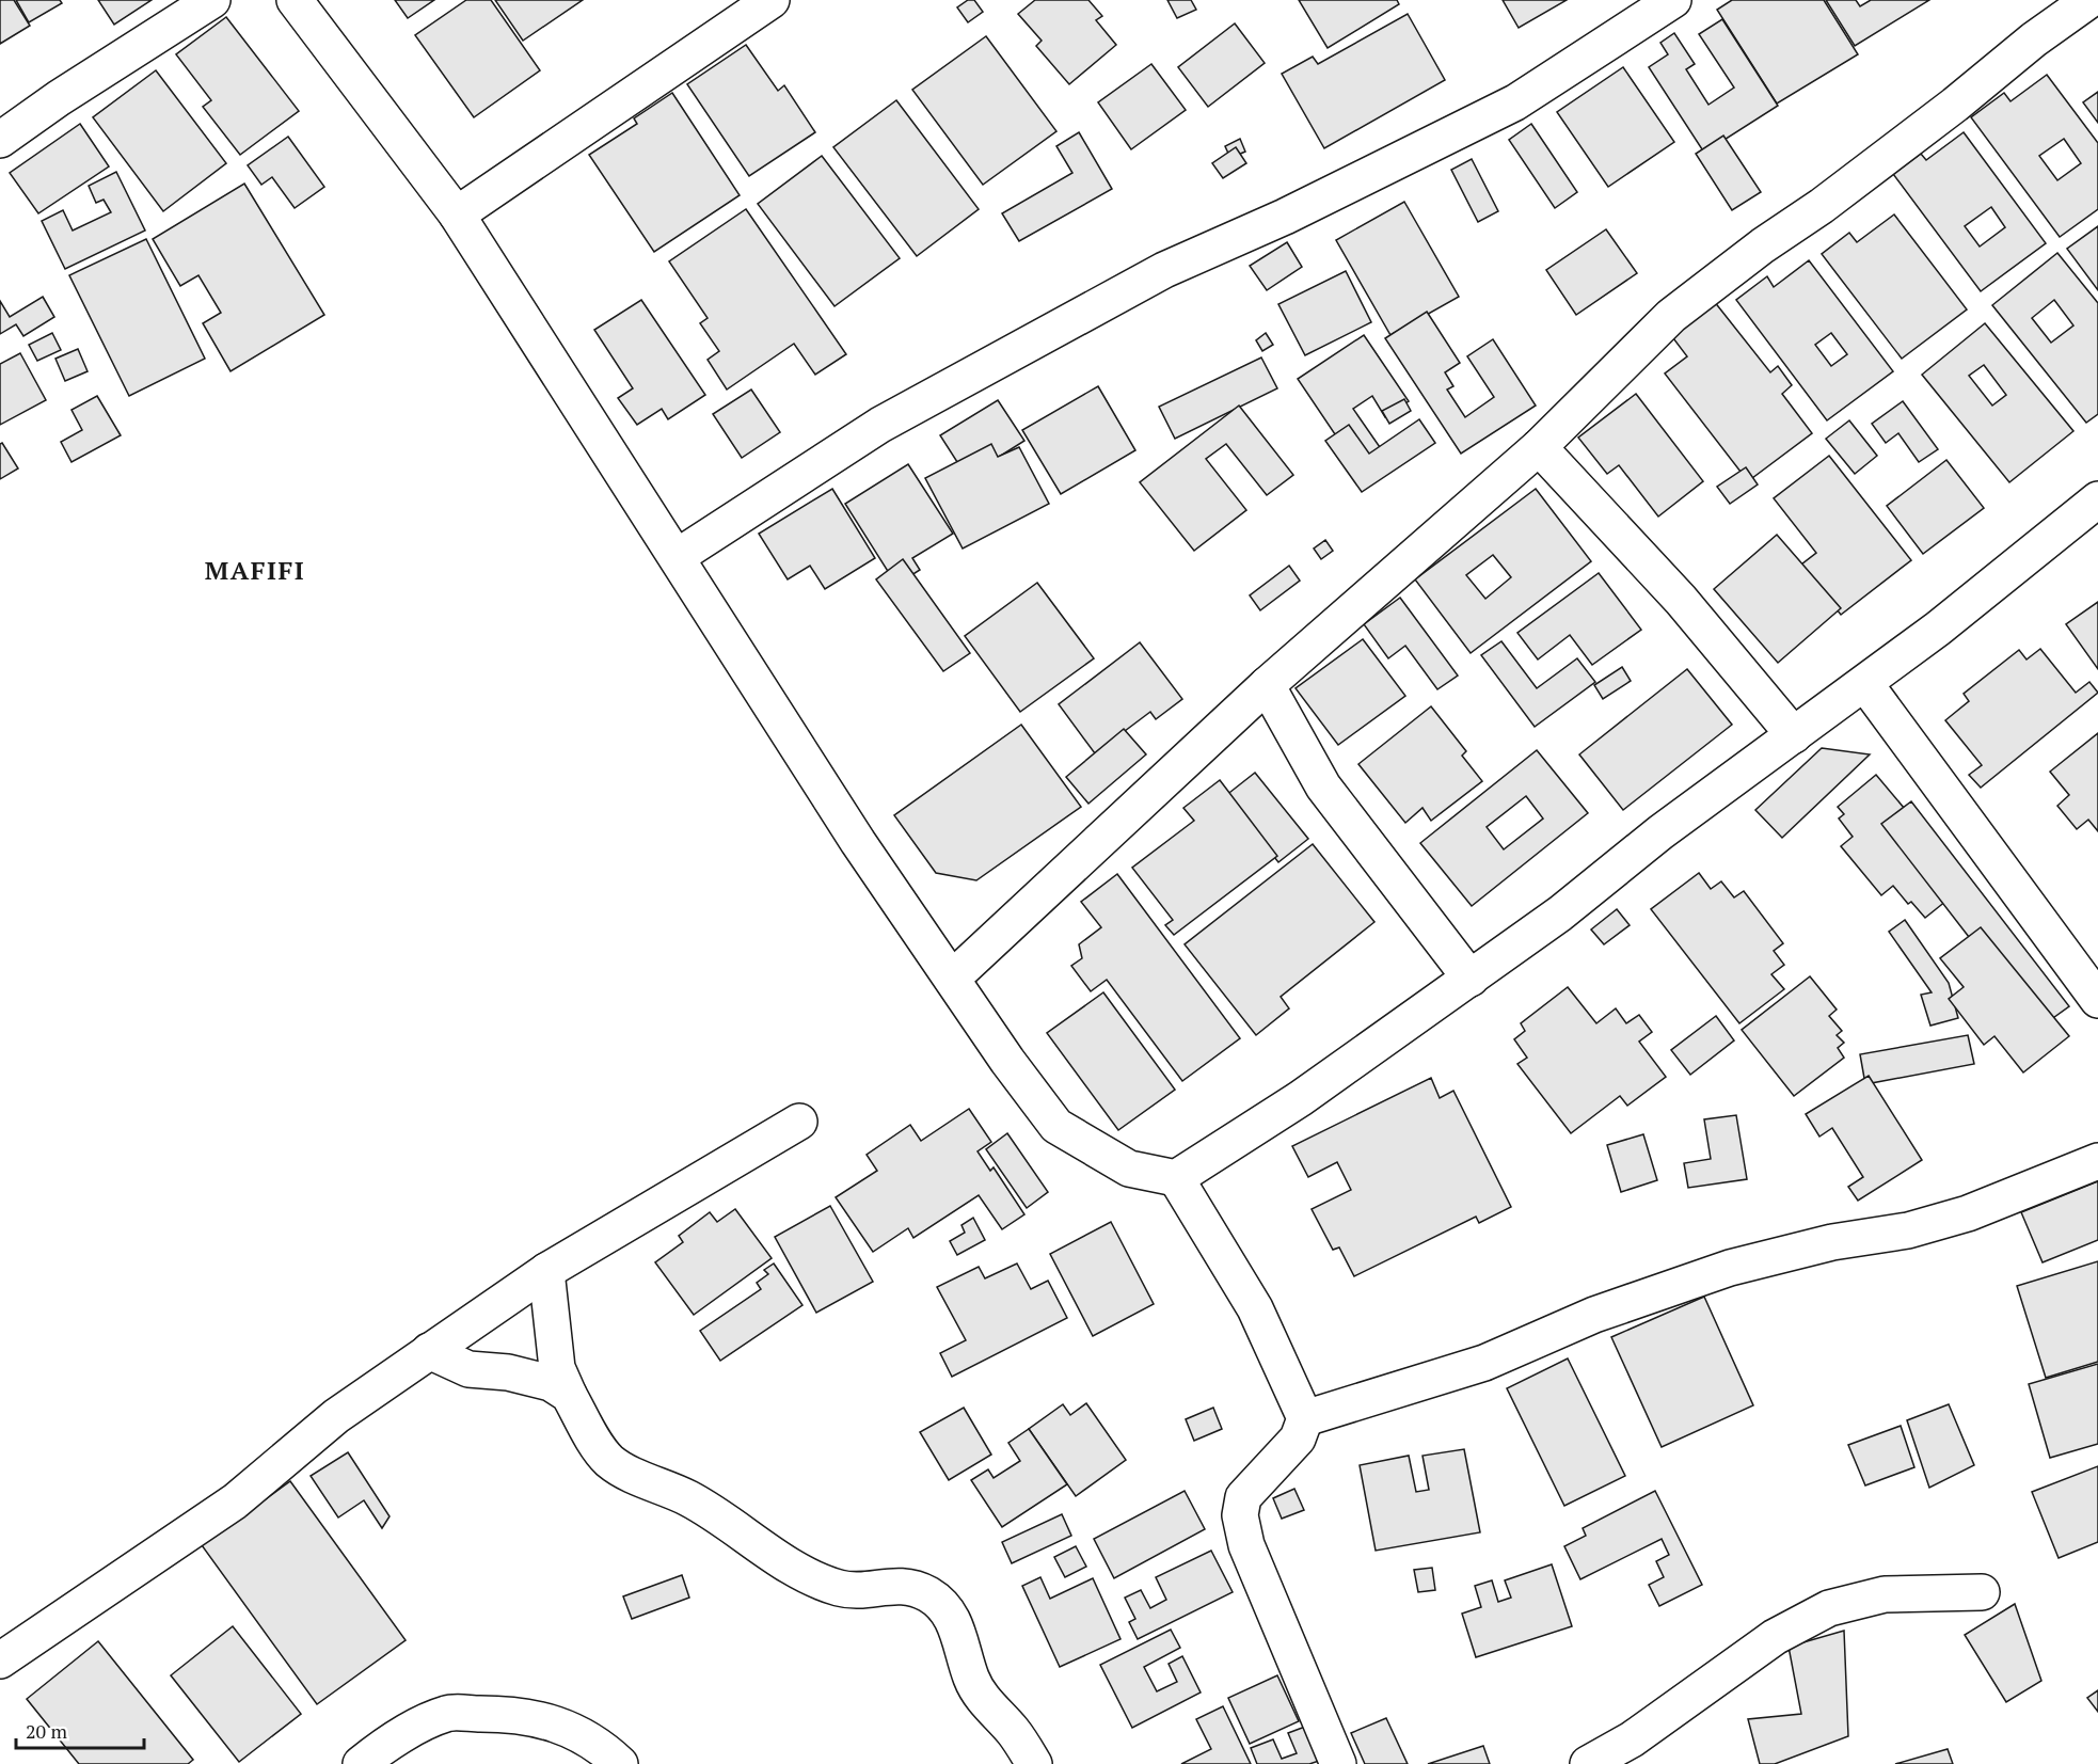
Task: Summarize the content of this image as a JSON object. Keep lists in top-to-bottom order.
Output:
{
  "districts": ["MAFIFI"],
  "scale_bar": "20 m"
}
